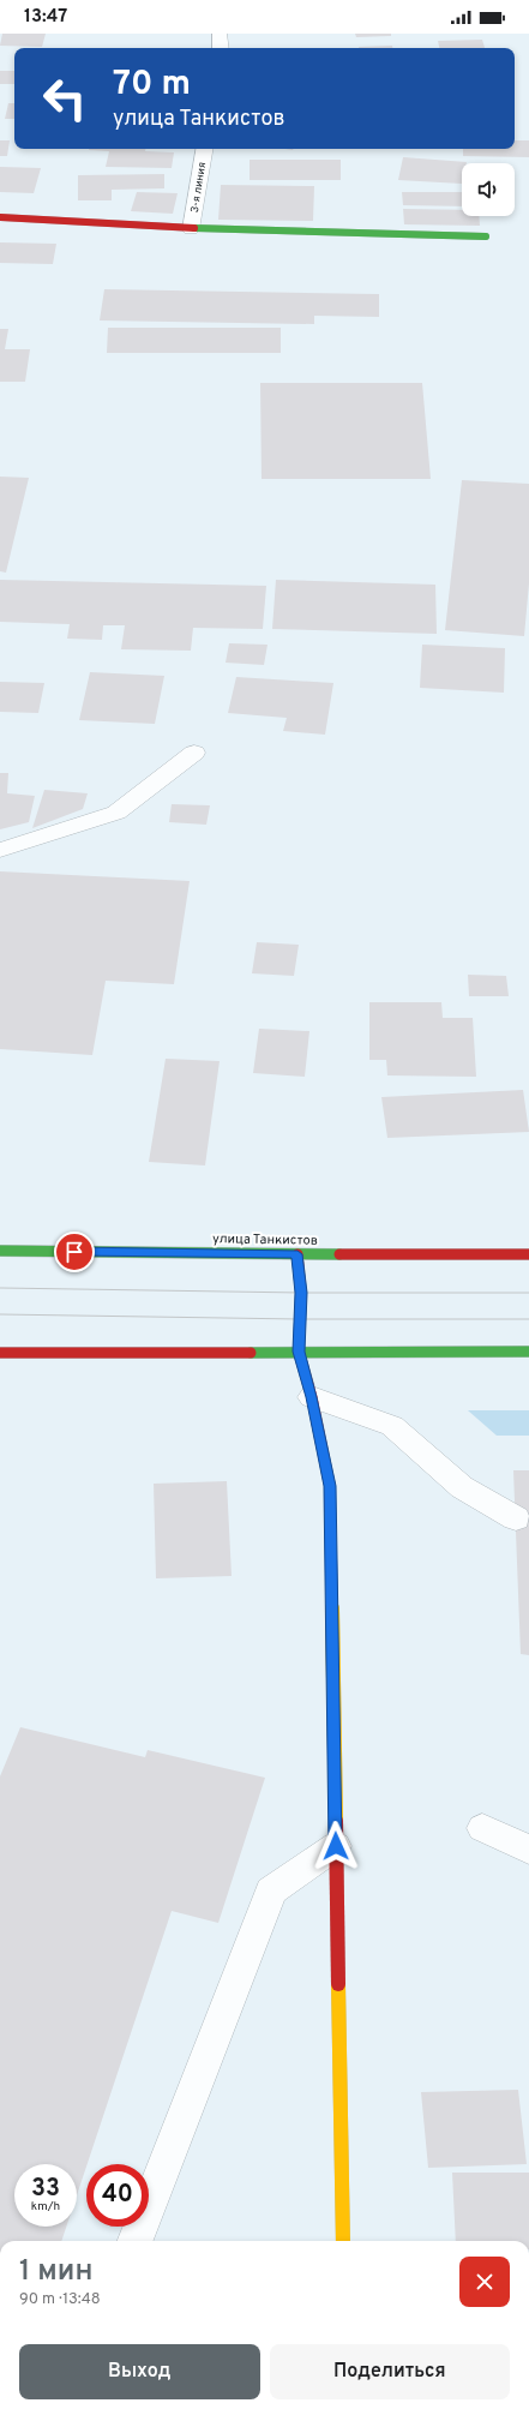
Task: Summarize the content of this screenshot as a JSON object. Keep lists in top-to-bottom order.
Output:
{
  "streets": {
    "street": ["3-я линия", "улица Танкистов"]
  },
  "page": {
    "status": "13:47",
    "turn": ["70 m", "улица Танкистов"],
    "speed": "33 km/h",
    "limit": "40",
    "heading": ["1 мин", "90 m · 13:48"],
    "buttons": ["Выход", "Поделиться"]
  }
}
